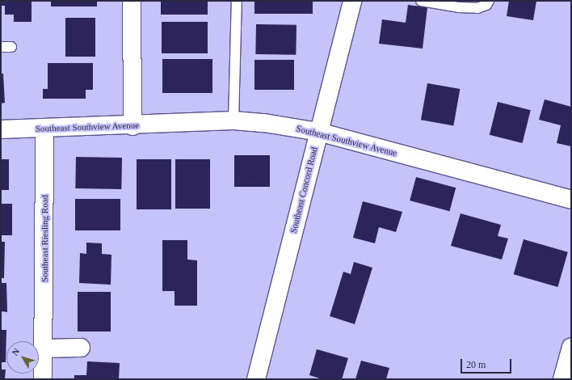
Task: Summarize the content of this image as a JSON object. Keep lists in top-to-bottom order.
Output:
{
  "streets": {
    "street": ["Southeast Southview Avenue", "Southeast Concord Road", "Southeast Riesling Road"]
  },
  "crossings": [
    ["Southeast Southview Avenue", "Southeast Concord Road"],
    ["Southeast Southview Avenue", "Southeast Riesling Road"]
  ],
  "scale_bar": "20 m",
  "north": "top left"
}
